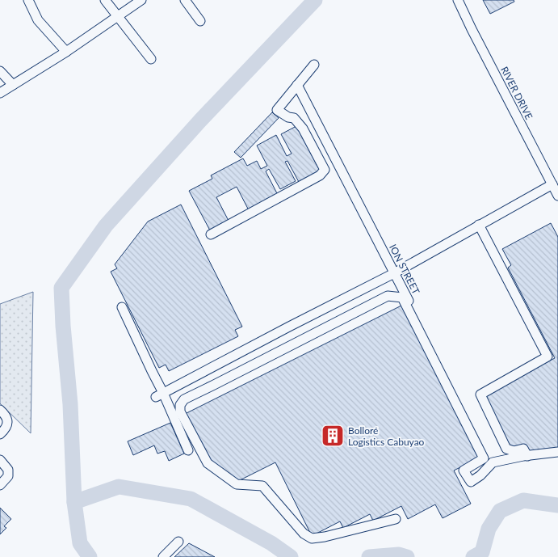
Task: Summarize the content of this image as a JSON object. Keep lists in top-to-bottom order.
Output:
{
  "streets": {
    "street": ["RIVER DRIVE", "ION STREET"]
  },
  "places": {
    "building": ["Bolloré Logistics Cabuyao"]
  }
}
